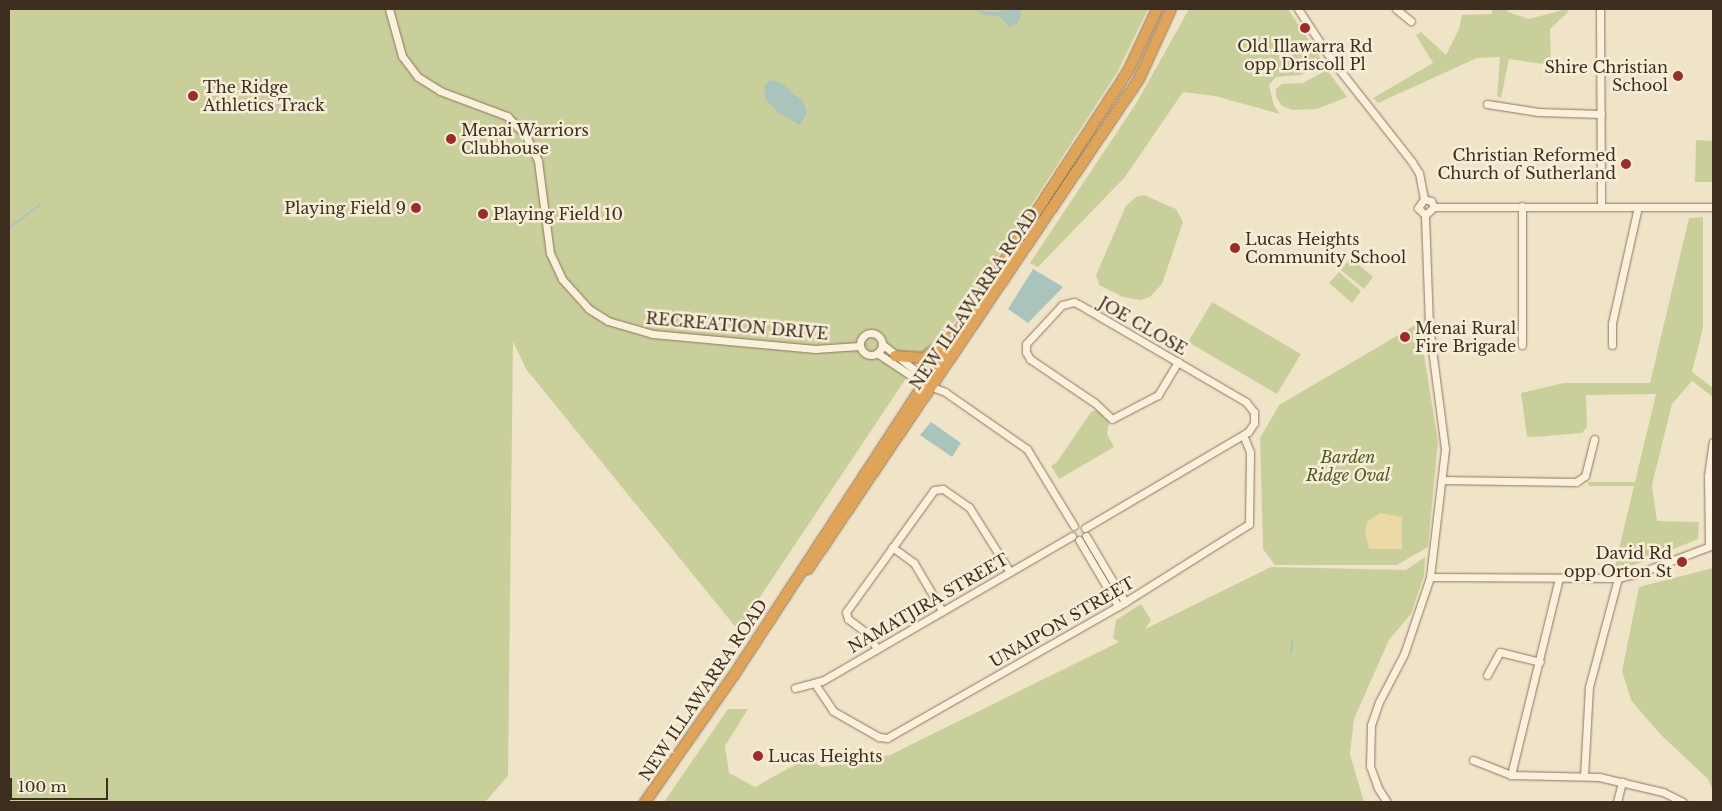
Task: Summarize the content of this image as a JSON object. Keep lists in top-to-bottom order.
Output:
{
  "streets": {
    "highway": ["NEW ILLAWARRA ROAD"],
    "street": [
      "RECREATION DRIVE",
      "JOE CLOSE",
      "NAMATJIRA STREET",
      "UNAIPON STREET"
    ]
  },
  "crossings": [
    ["JOE CLOSE", "UNAIPON STREET"],
    ["NAMATJIRA STREET", "UNAIPON STREET"]
  ],
  "parks": ["Barden Ridge Oval"],
  "places": [
    "Old Illawarra Rd opp Driscoll Pl",
    "Shire Christian School",
    "The Ridge Athletics Track",
    "Menai Warriors Clubhouse",
    "Christian Reformed Church of Sutherland",
    "Playing Field 9",
    "Playing Field 10",
    "Lucas Heights Community School",
    "Menai Rural Fire Brigade",
    "David Rd opp Orton St",
    "Lucas Heights"
  ],
  "scale_bar": "100 m"
}
